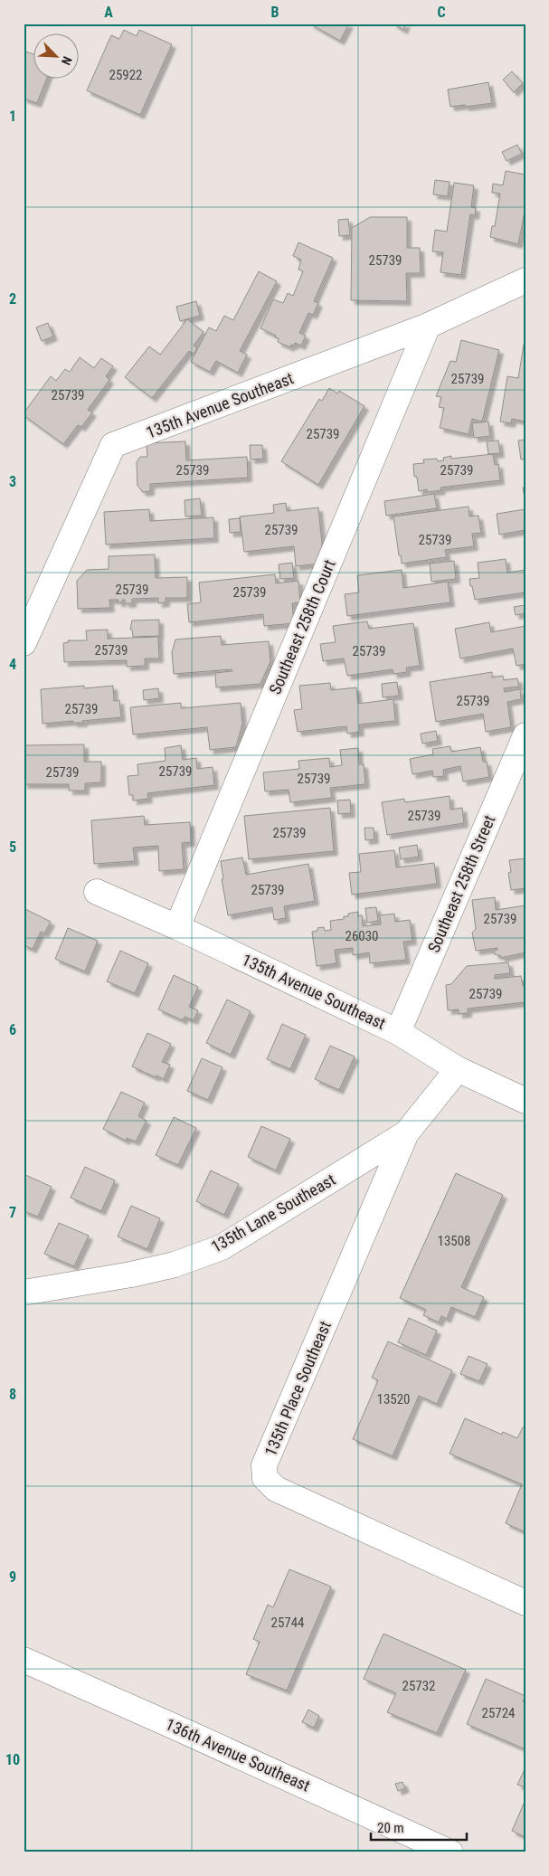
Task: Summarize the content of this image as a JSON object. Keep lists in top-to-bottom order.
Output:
{
  "streets": {
    "street": [
      "135th Avenue Southeast",
      "Southeast 258th Court",
      "Southeast 258th Street",
      "135th Lane Southeast",
      "135th Place Southeast",
      "136th Avenue Southeast"
    ]
  },
  "crossings": [
    ["135th Avenue Southeast", "Southeast 258th Court"],
    ["135th Avenue Southeast", "Southeast 258th Street"],
    ["135th Avenue Southeast", "135th Lane Southeast"],
    ["135th Lane Southeast", "135th Place Southeast"]
  ],
  "house_numbers": [
    "25922",
    "25739",
    "25739",
    "25739",
    "25739",
    "25739",
    "25739",
    "25739",
    "25739",
    "25739",
    "25739",
    "25739",
    "25739",
    "25739",
    "25739",
    "25739",
    "25739",
    "25739",
    "25739",
    "25739",
    "25739",
    "25739",
    "26030",
    "25739",
    "13508",
    "13520",
    "25744",
    "25732",
    "25724"
  ],
  "scale_bar": "20 m",
  "north": "bottom right",
  "grid": {
    "columns": ["A", "B", "C"],
    "rows": [
      "1",
      "2",
      "3",
      "4",
      "5",
      "6",
      "7",
      "8",
      "9",
      "10"
    ]
  }
}
